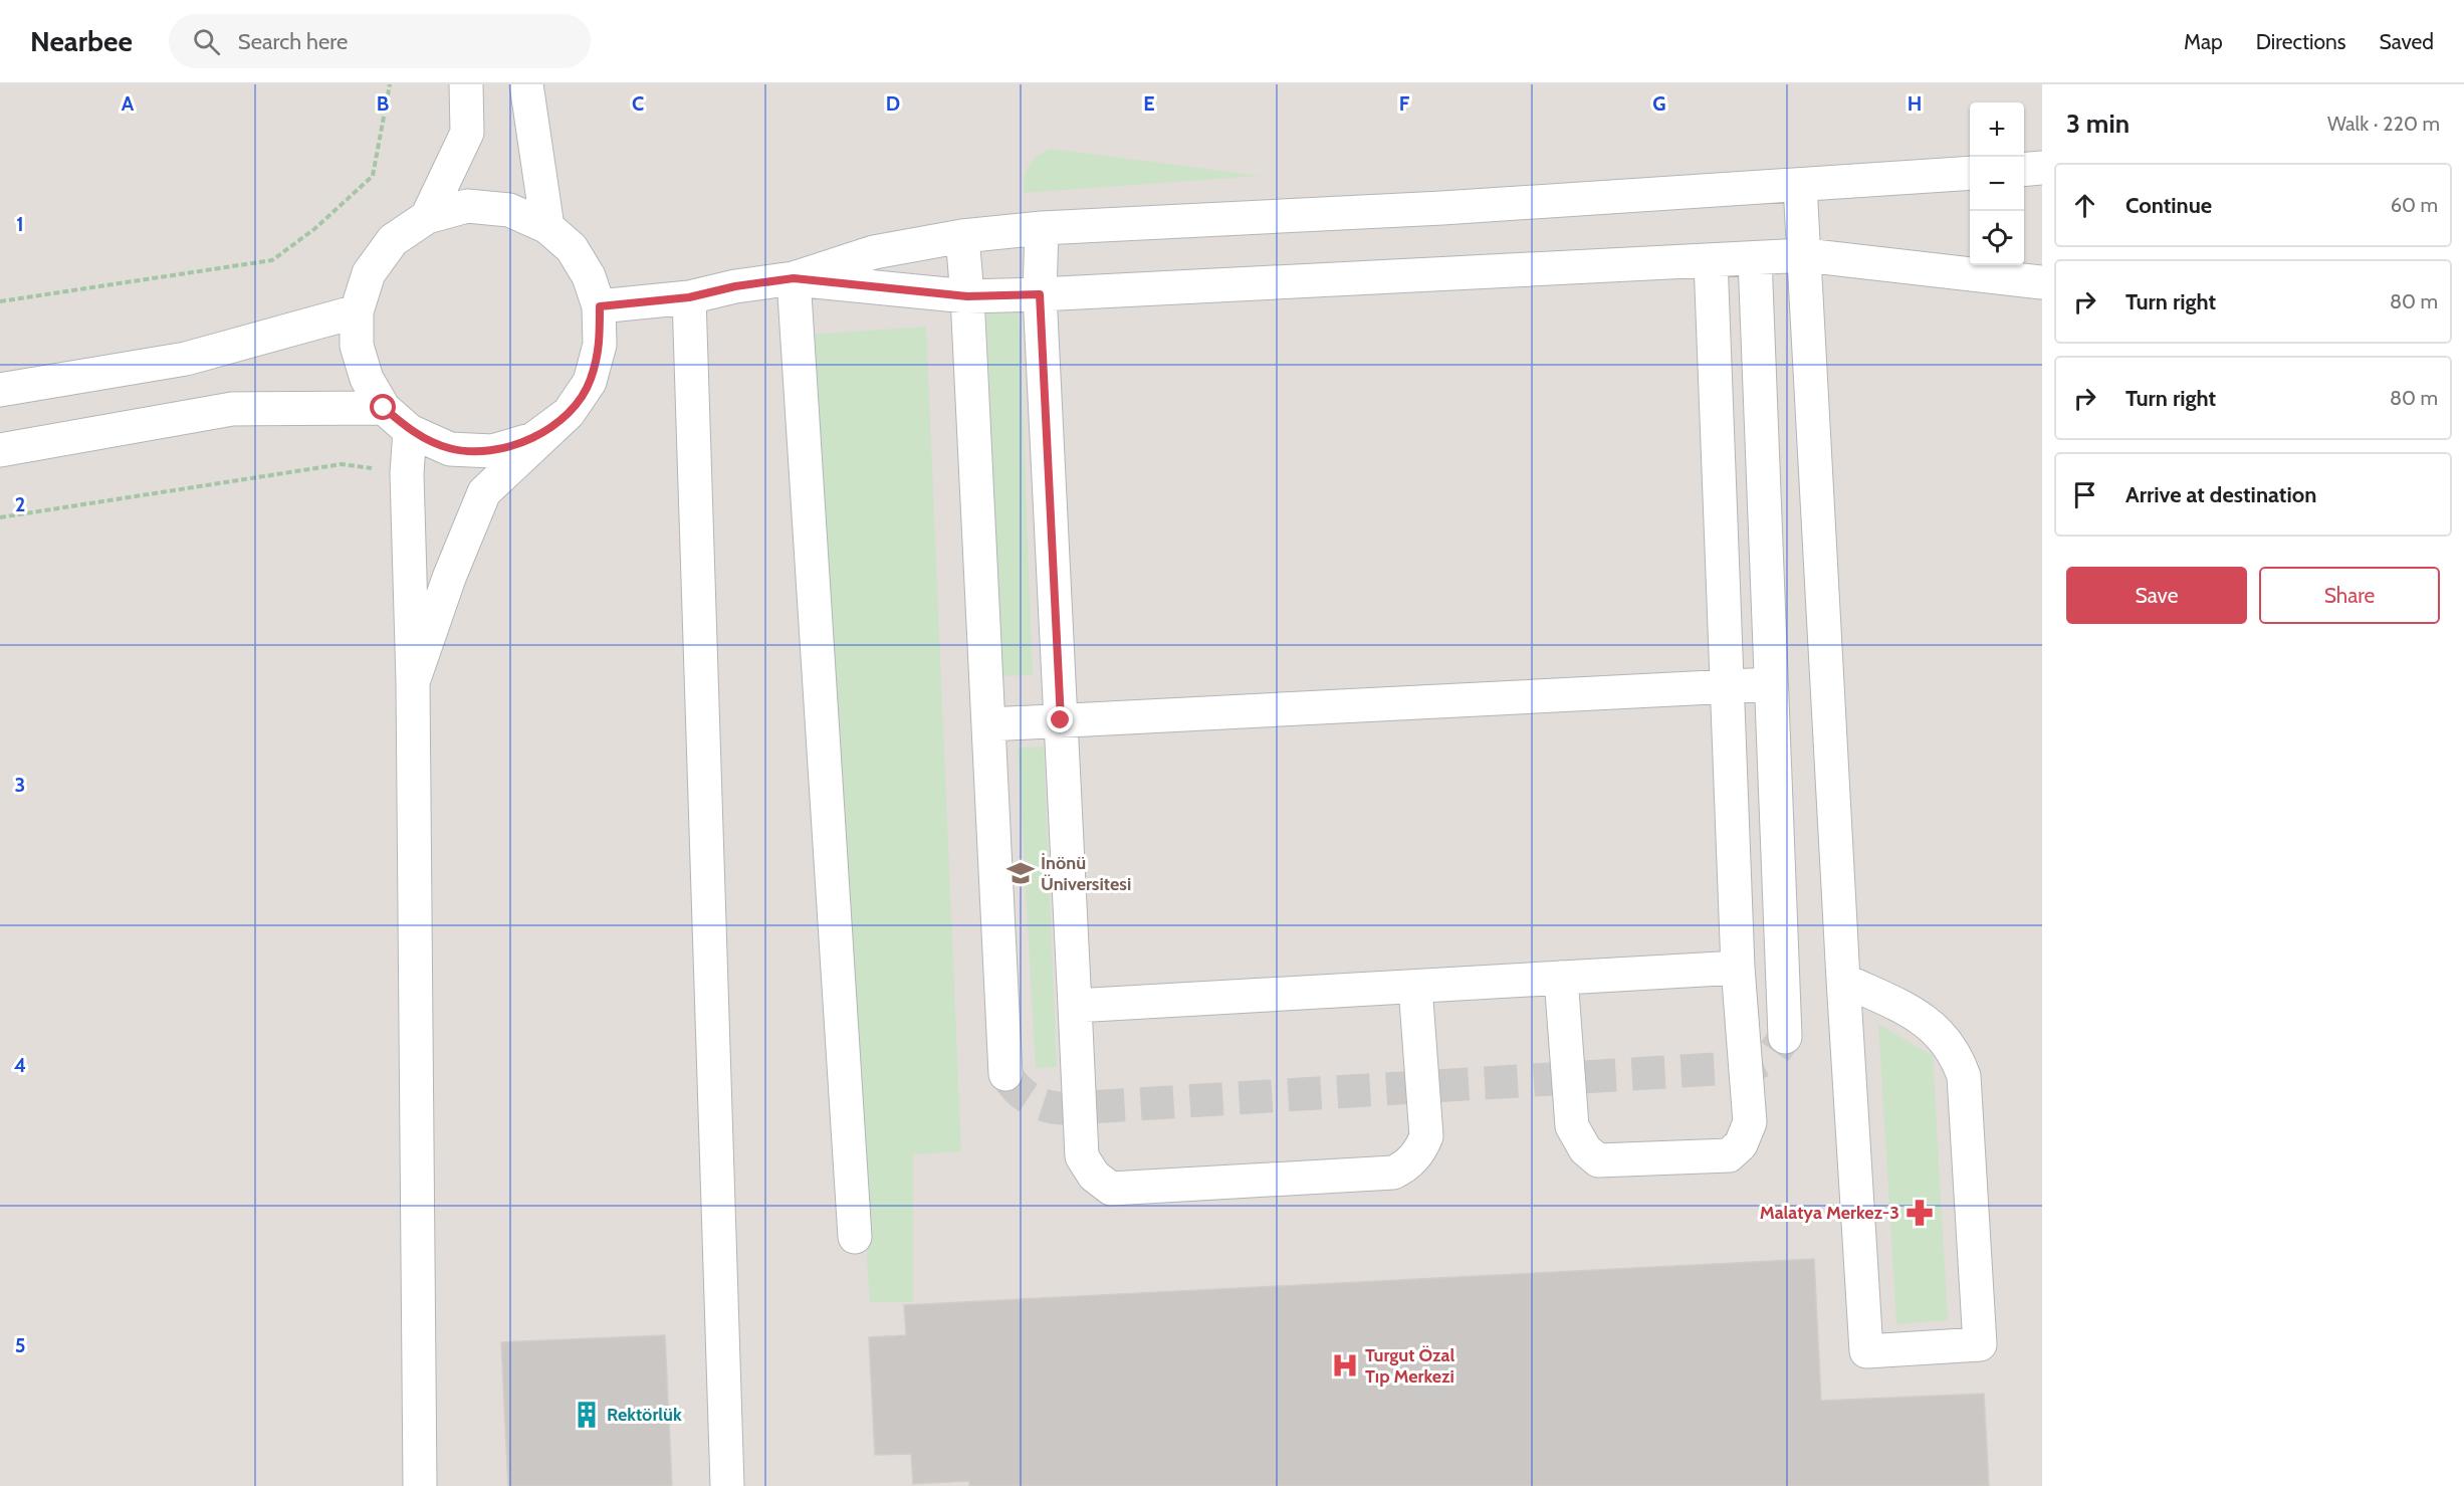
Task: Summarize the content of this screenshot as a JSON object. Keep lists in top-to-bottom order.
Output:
{
  "places": {
    "school or university": ["İnönü Üniversitesi"],
    "pharmacy": ["Malatya Merkez-3"],
    "hospital": ["Turgut Özal Tıp Merkezi"],
    "building": ["Rektörlük"]
  },
  "page": {
    "header": "Nearbee",
    "search": "Search here",
    "nav": ["Map", "Directions", "Saved"],
    "heading": ["3 min", "Walk · 220 m"],
    "map_buttons": ["+", "−"],
    "list": [
      ["Continue", "60 m"],
      ["Turn right", "80 m"],
      ["Turn right", "80 m"],
      "Arrive at destination"
    ],
    "buttons": ["Save", "Share"]
  },
  "grid": {
    "columns": [
      "A",
      "B",
      "C",
      "D",
      "E",
      "F",
      "G",
      "H"
    ],
    "rows": [
      "1",
      "2",
      "3",
      "4",
      "5"
    ]
  }
}
